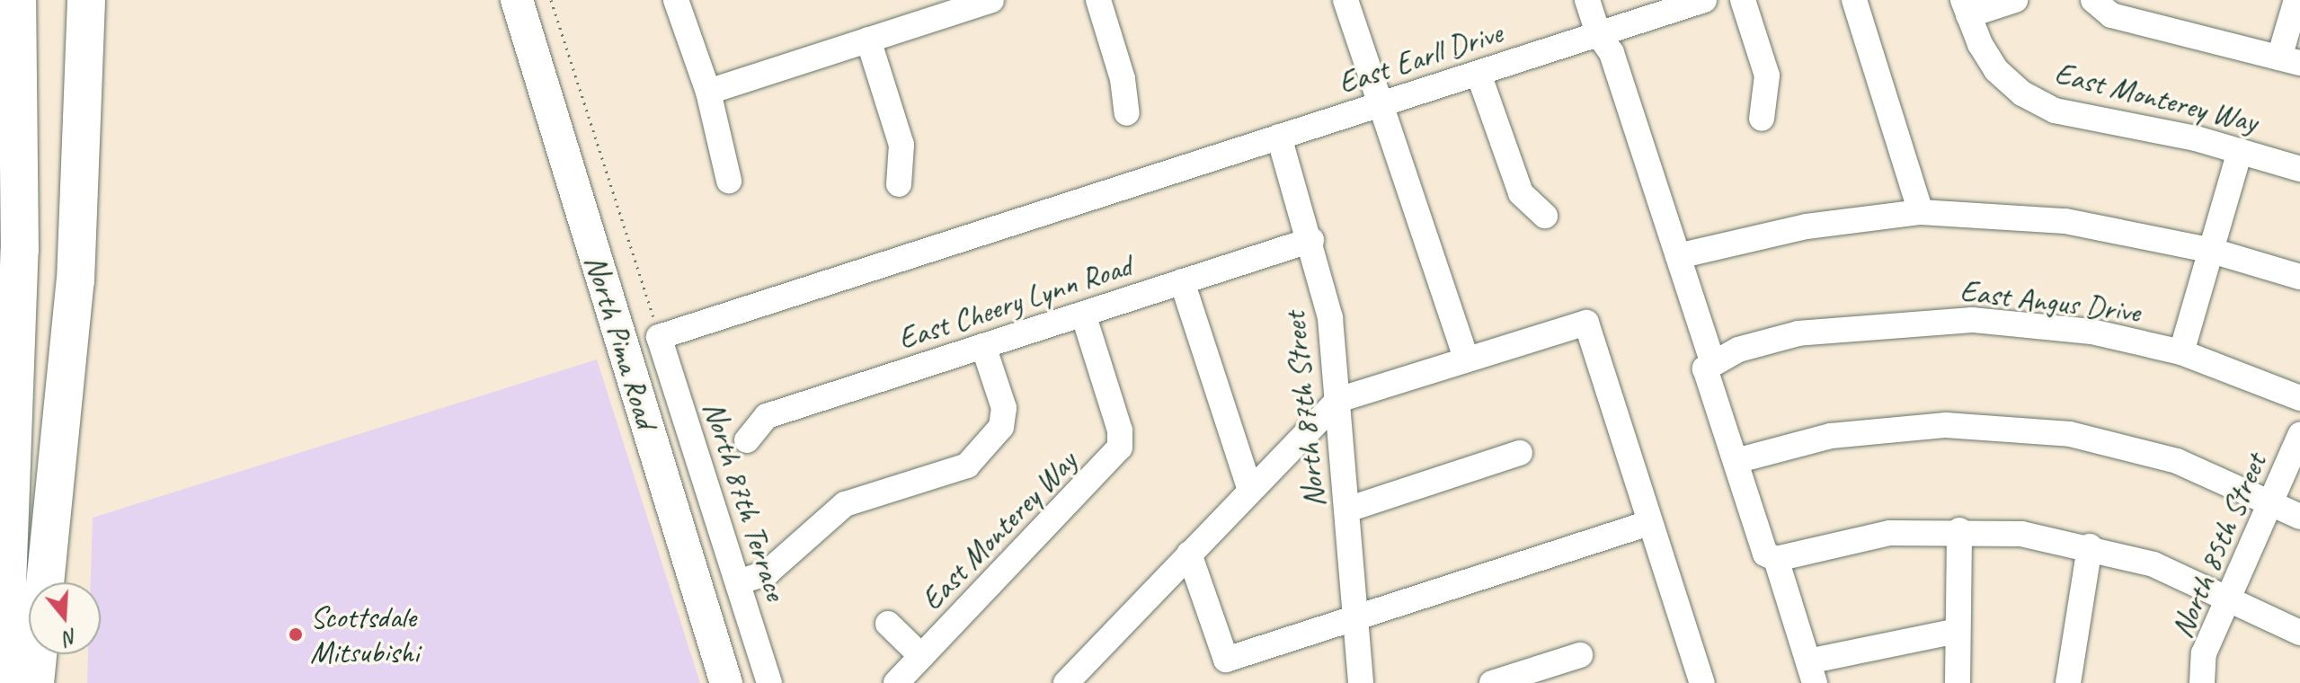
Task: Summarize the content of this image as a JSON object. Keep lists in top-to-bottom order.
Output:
{
  "streets": {
    "main road": ["North Pima Road"],
    "street": [
      "East Earll Drive",
      "East Monterey Way",
      "East Angus Drive",
      "East Cheery Lynn Road",
      "North 87th Street",
      "North 87th Terrace",
      "North 85th Street"
    ]
  },
  "crossings": [
    ["East Earll Drive", "North 87th Street"],
    ["East Earll Drive", "North 87th Terrace"],
    ["East Monterey Way", "East Cheery Lynn Road"],
    ["East Cheery Lynn Road", "North 87th Street"]
  ],
  "places": ["Scottsdale Mitsubishi"],
  "north": "bottom"
}
